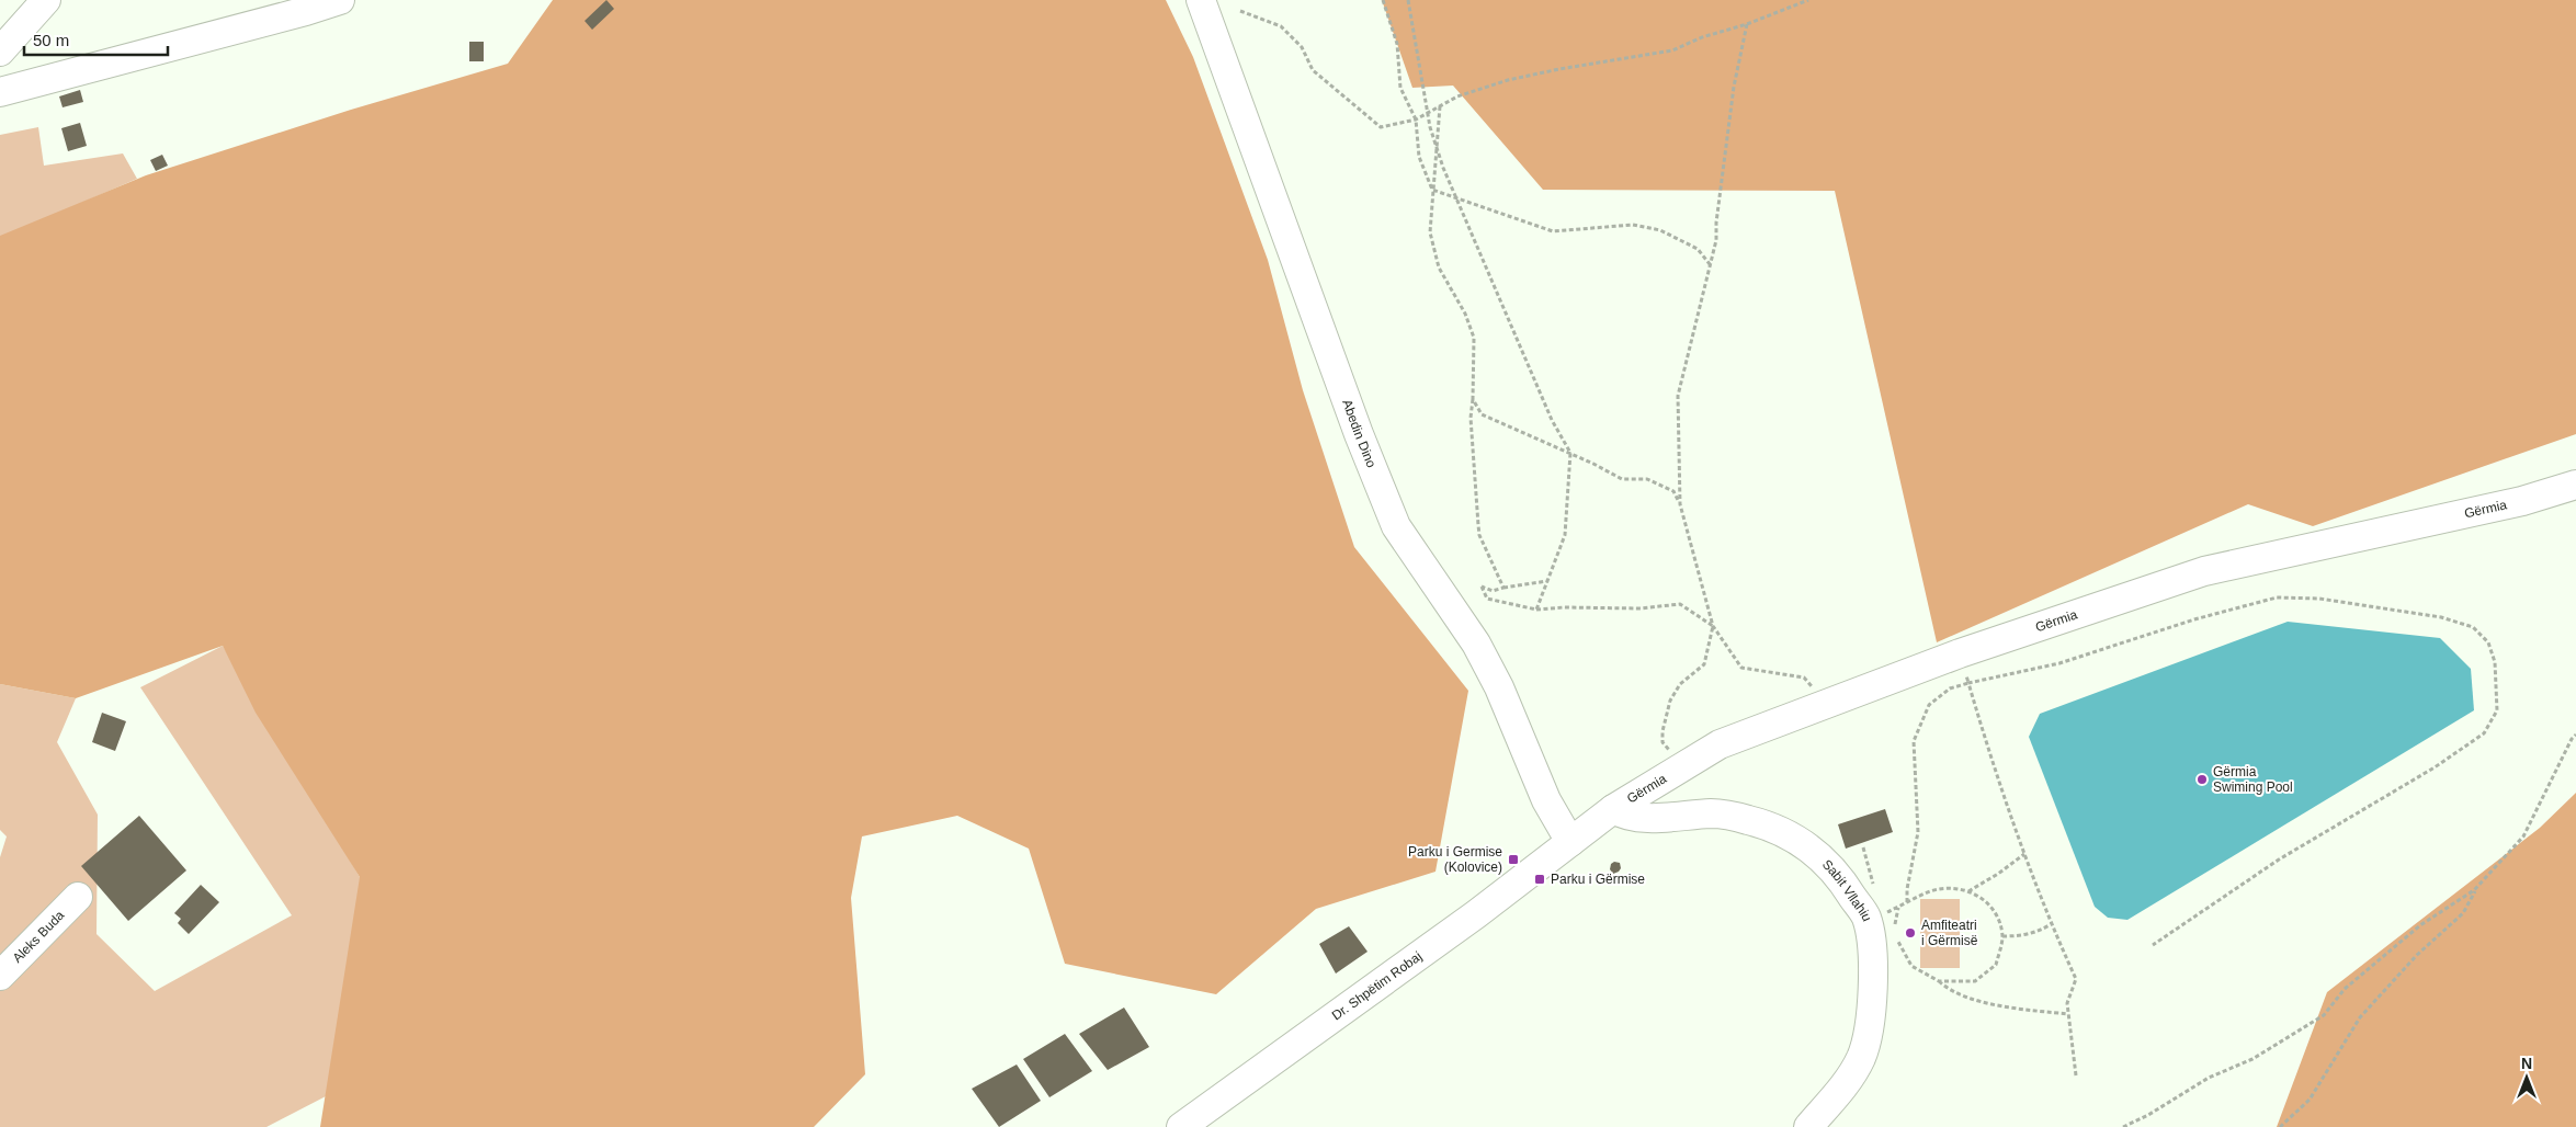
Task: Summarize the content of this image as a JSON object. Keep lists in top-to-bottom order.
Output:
{
  "streets": {
    "street": [
      "Abedin Dino",
      "Gërmia",
      "Sabit Vllahiu",
      "Aleks Buda",
      "Dr. Shpëtim Robaj"
    ]
  },
  "crossings": [
    ["Abedin Dino", "Gërmia"],
    ["Abedin Dino", "Dr. Shpëtim Robaj"],
    ["Gërmia", "Sabit Vllahiu"],
    ["Gërmia", "Dr. Shpëtim Robaj"]
  ],
  "places": {
    "other": ["Gërmia Swiming Pool", "Amfiteatri i Gërmisë"],
    "transit": ["Parku i Germise (Kolovice)", "Parku i Gërmise"]
  },
  "scale_bar": "50 m",
  "north": "top"
}
